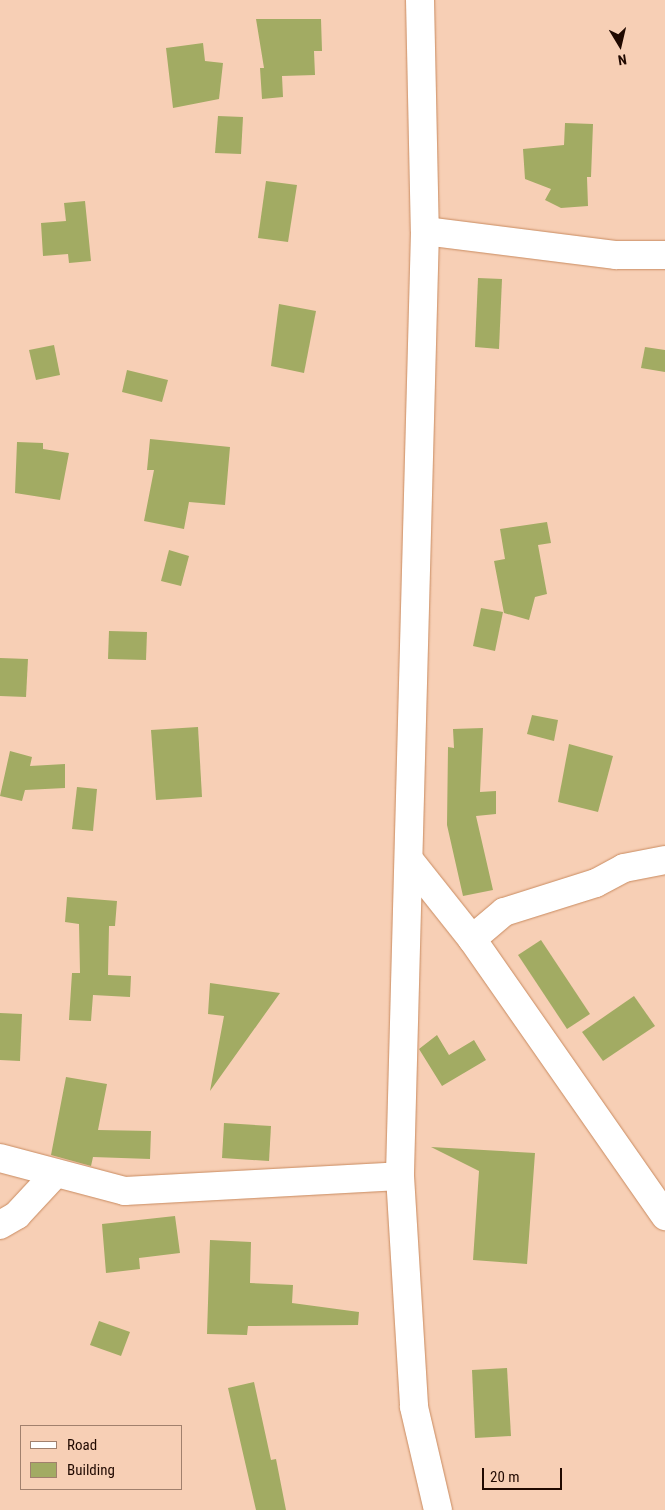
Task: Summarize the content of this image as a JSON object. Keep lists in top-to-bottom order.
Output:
{
  "legend": ["Road", "Building"],
  "scale_bar": "20 m",
  "north": "bottom"
}
